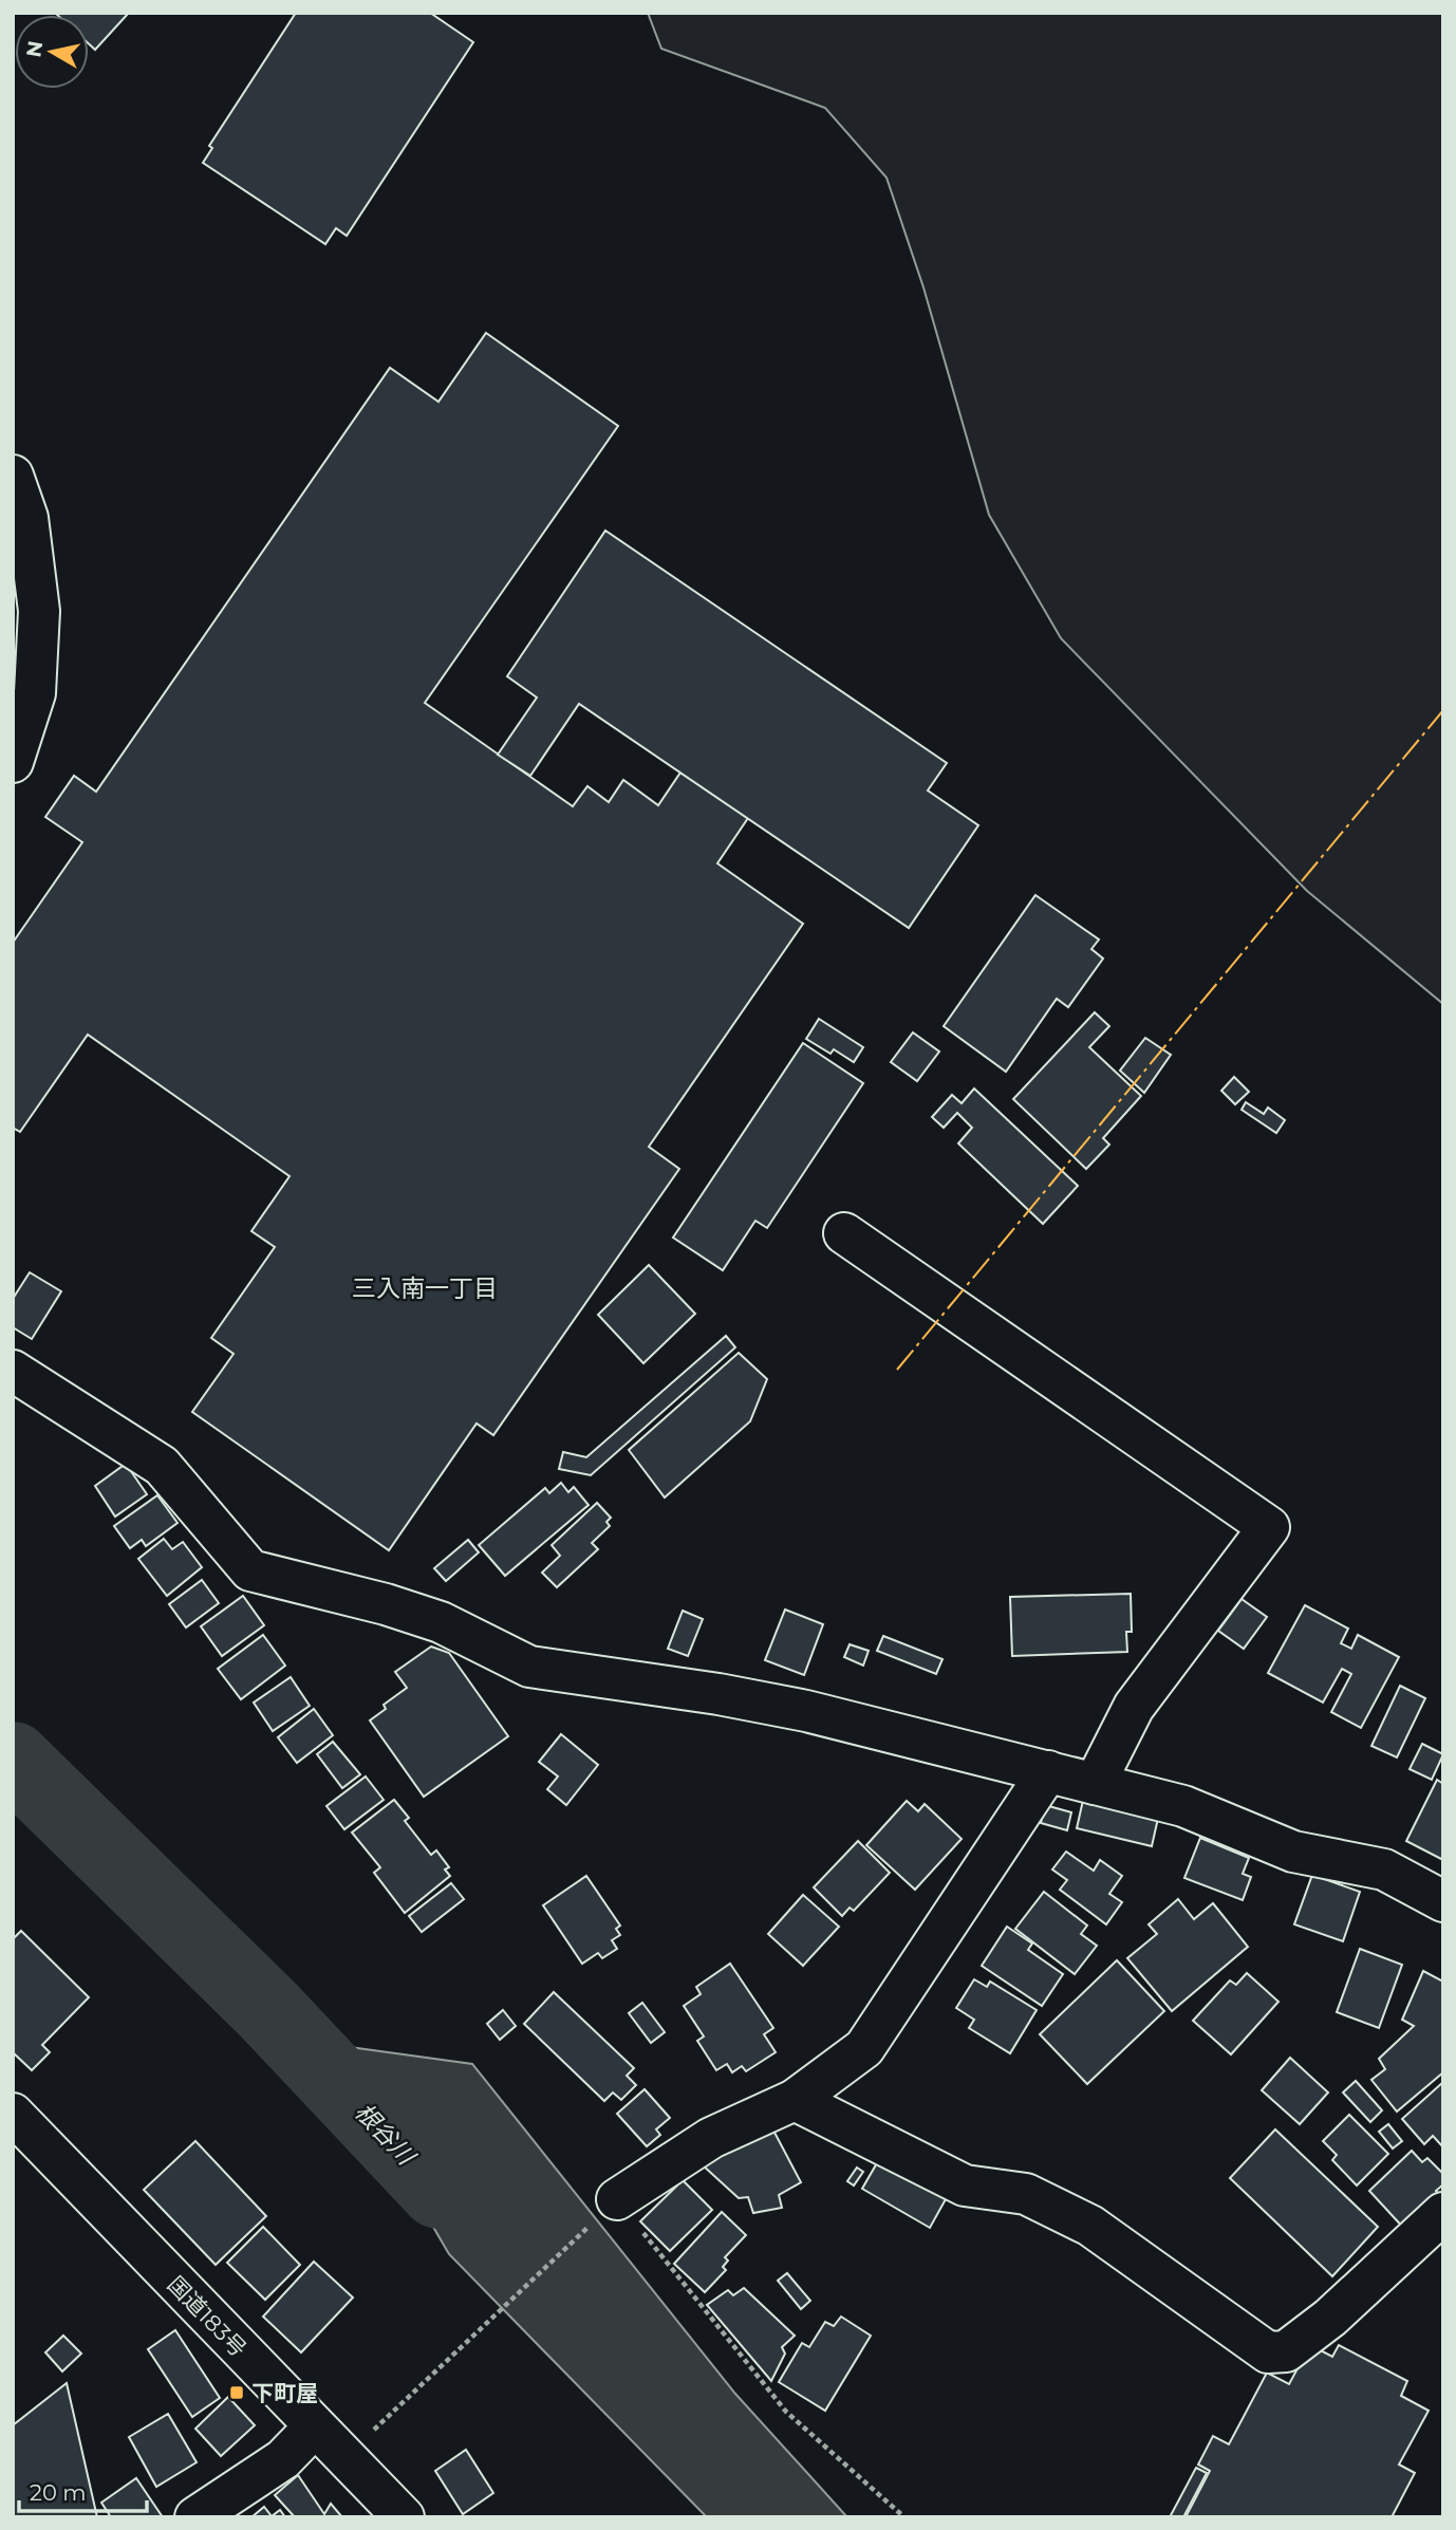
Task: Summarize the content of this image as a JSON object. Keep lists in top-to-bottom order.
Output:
{
  "streets": {
    "main road": ["国道183号"]
  },
  "districts": ["三入南一丁目"],
  "water": ["根谷川"],
  "places": {
    "transit": ["下町屋"]
  },
  "scale_bar": "20 m",
  "north": "left"
}
